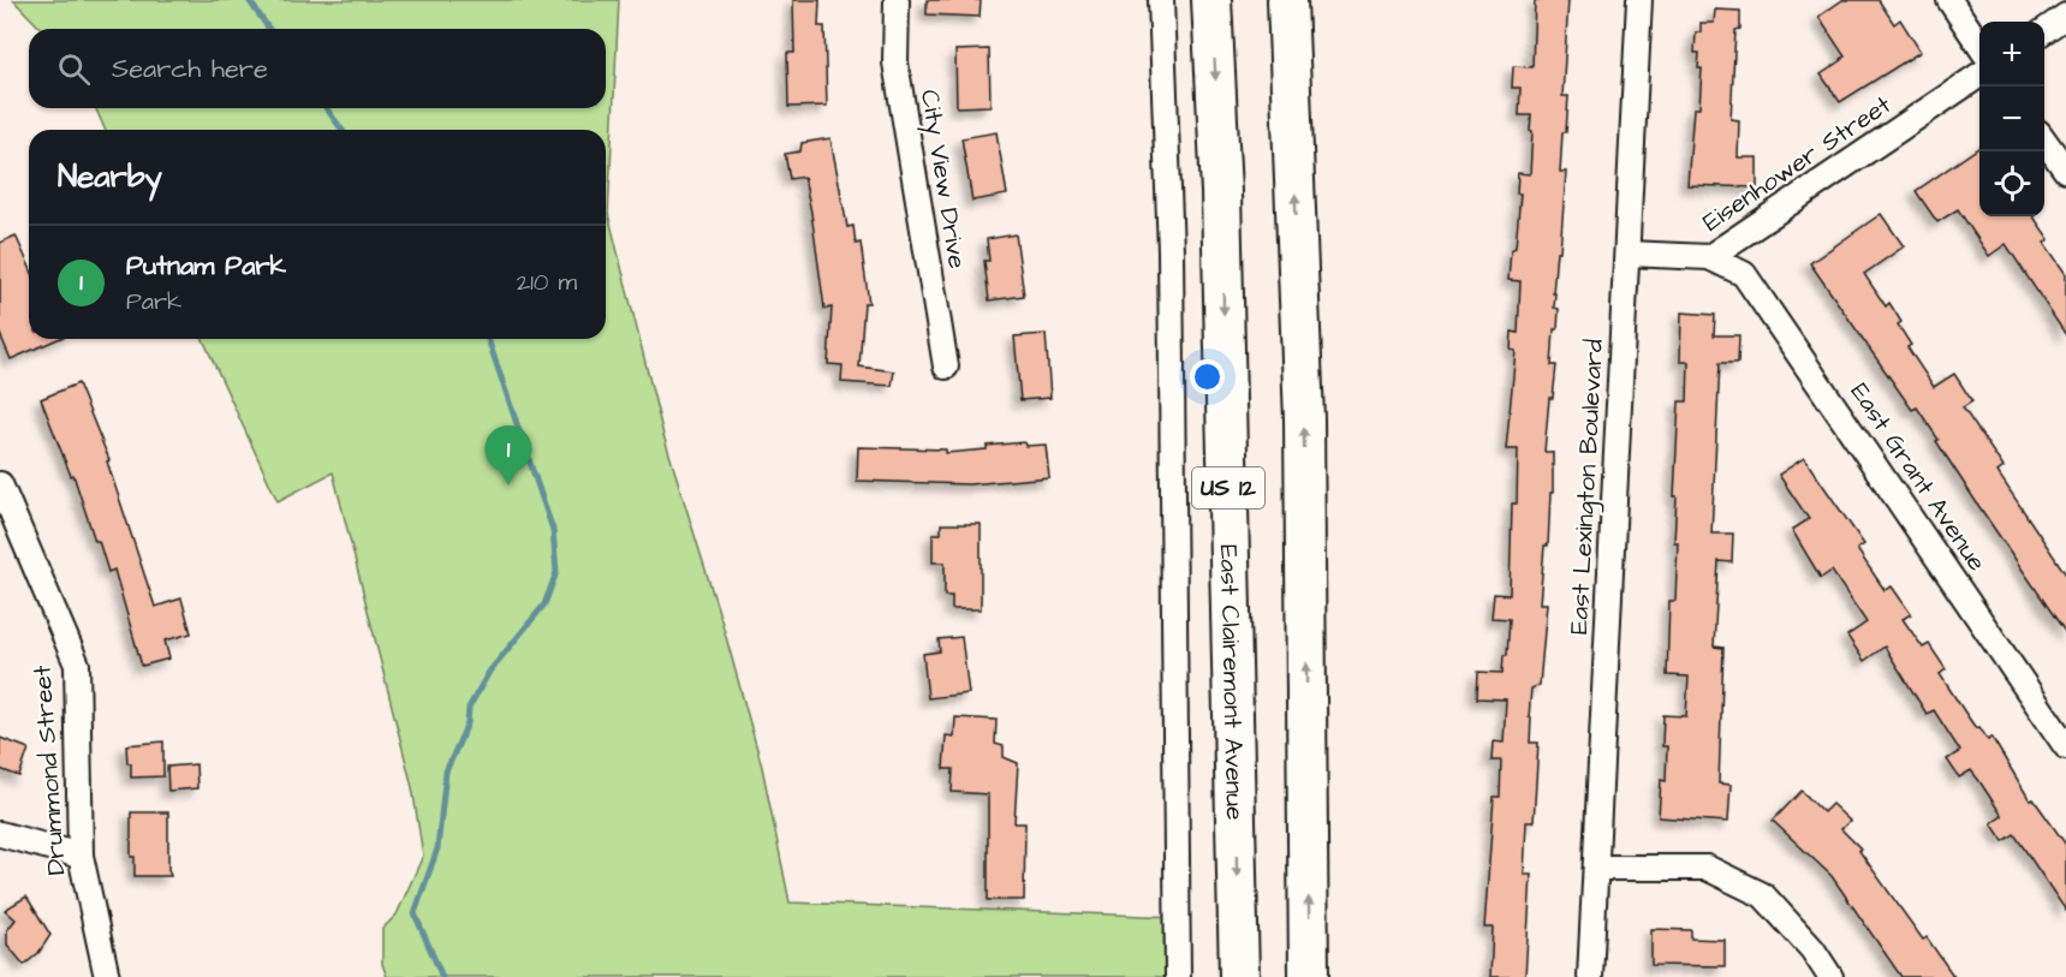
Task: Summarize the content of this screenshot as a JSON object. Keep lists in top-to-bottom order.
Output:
{
  "streets": {
    "main road": ["US 12", "East Clairemont Avenue"],
    "street": [
      "Eisenhower Street",
      "City View Drive",
      "East Grant Avenue",
      "East Lexington Boulevard",
      "Drummond Street"
    ]
  },
  "crossings": [
    ["Eisenhower Street", "East Grant Avenue"],
    ["Eisenhower Street", "East Lexington Boulevard"]
  ],
  "page": {
    "map_buttons": ["+", "−"],
    "search": "Search here",
    "heading": "Nearby",
    "list": [
      {
        "mark": "1",
        "name": "Putnam Park",
        "note": "Park",
        "value": "210 m"
      }
    ],
    "pins": "1"
  }
}
